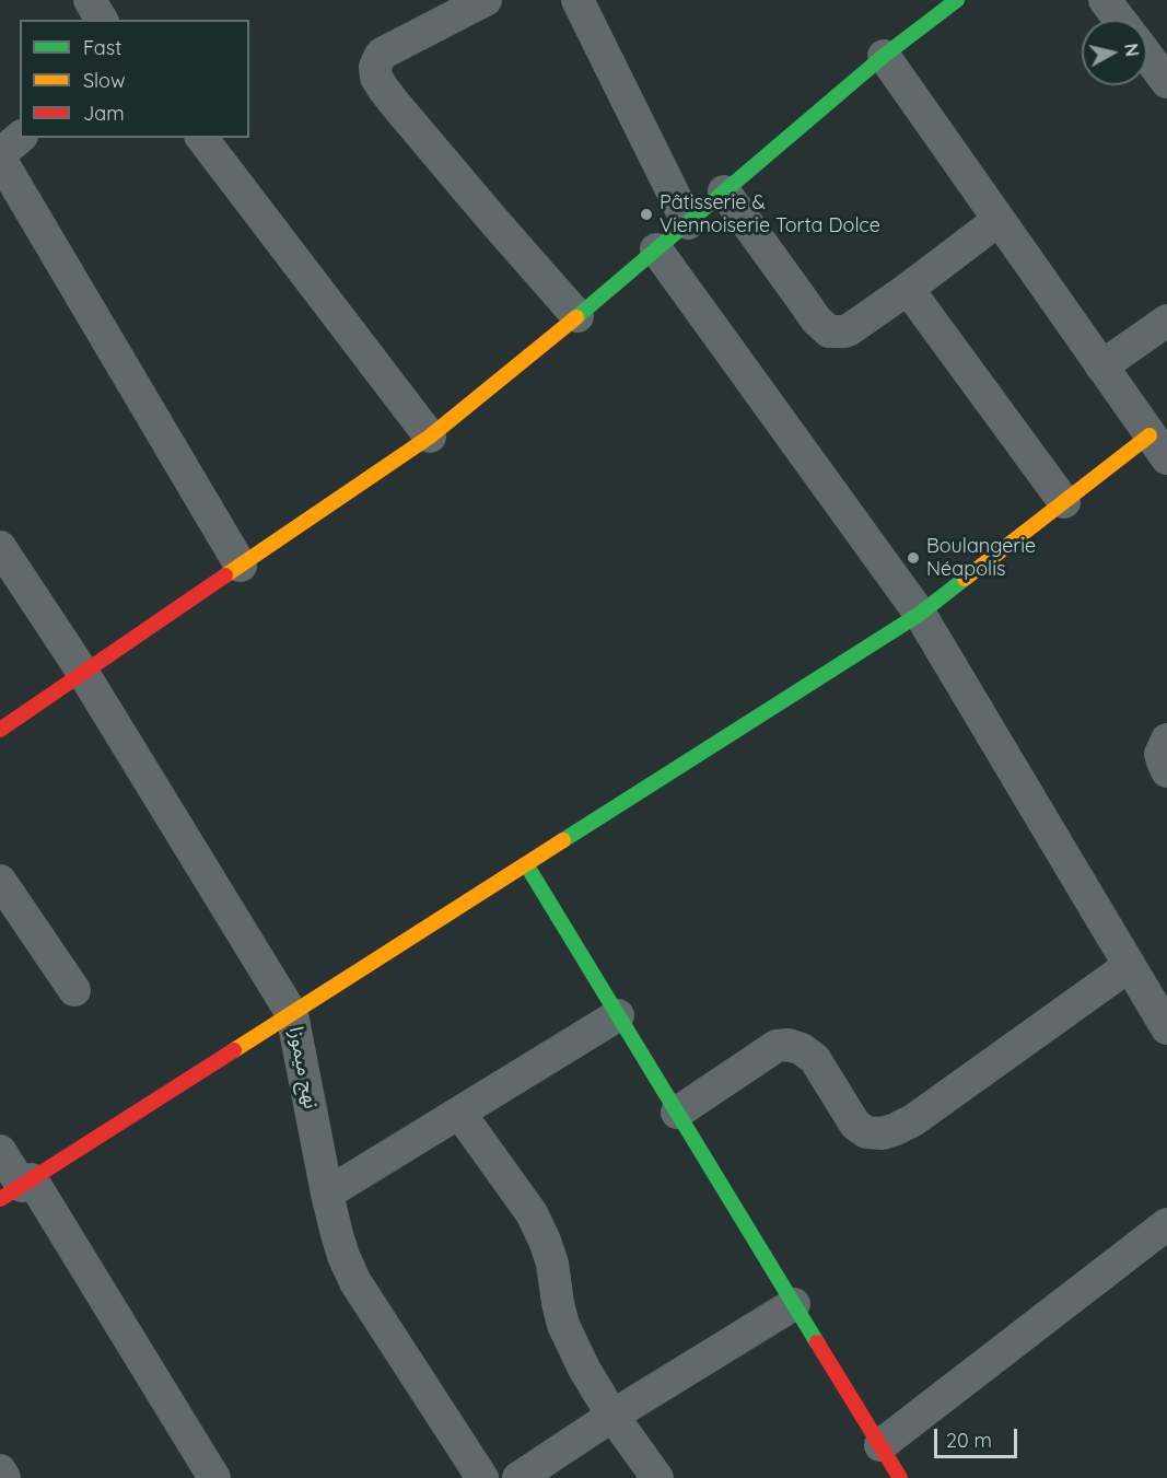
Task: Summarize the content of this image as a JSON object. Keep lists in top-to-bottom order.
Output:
{
  "streets": {
    "street": ["نهج ميموزا"]
  },
  "places": ["Pâtisserie & Viennoiserie Torta Dolce", "Boulangerie Néapolis"],
  "legend": ["Fast", "Slow", "Jam"],
  "scale_bar": "20 m",
  "north": "right"
}
